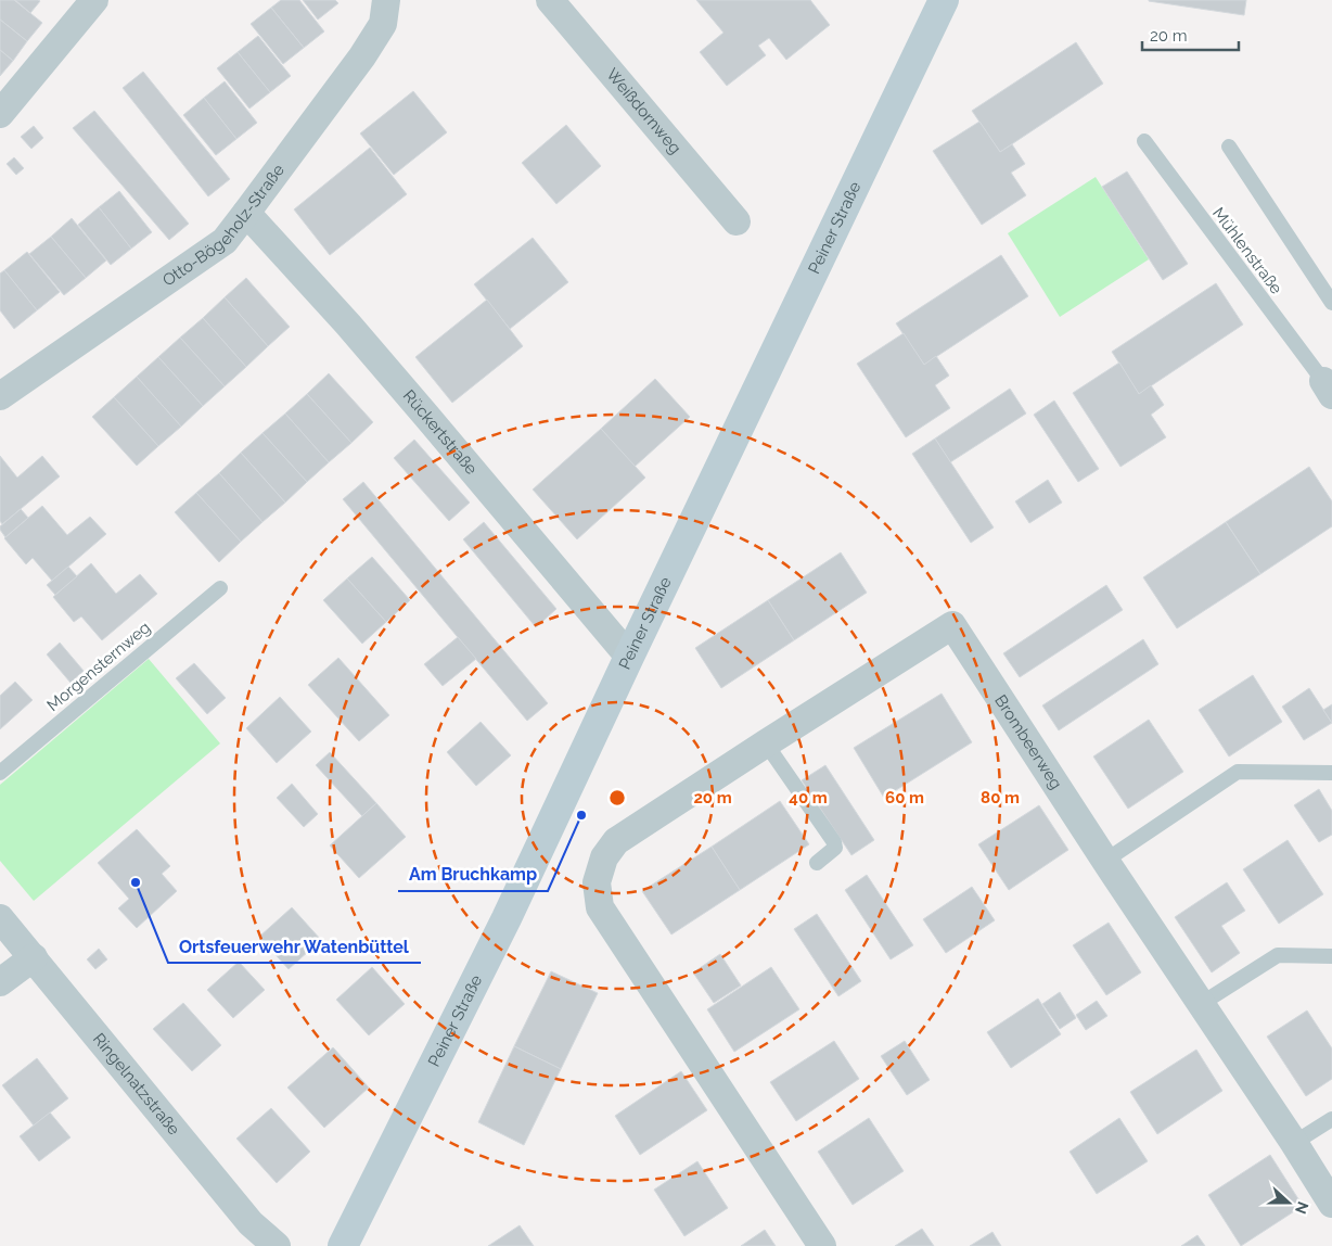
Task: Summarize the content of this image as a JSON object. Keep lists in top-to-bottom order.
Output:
{
  "streets": {
    "main road": ["Peiner Straße"],
    "street": [
      "Weißdornweg",
      "Otto-Bögeholz-Straße",
      "Rückertstraße",
      "Brombeerweg",
      "Ringelnatzstraße"
    ],
    "lane": ["Mühlenstraße", "Morgensternweg"]
  },
  "crossings": [
    ["Otto-Bögeholz-Straße", "Rückertstraße"],
    ["Peiner Straße", "Rückertstraße"]
  ],
  "places": ["Am Bruchkamp", "Ortsfeuerwehr Watenbüttel"],
  "scale_bar": "20 m",
  "north": "right",
  "rings": [
    "20 m",
    "40 m",
    "60 m",
    "80 m"
  ]
}
